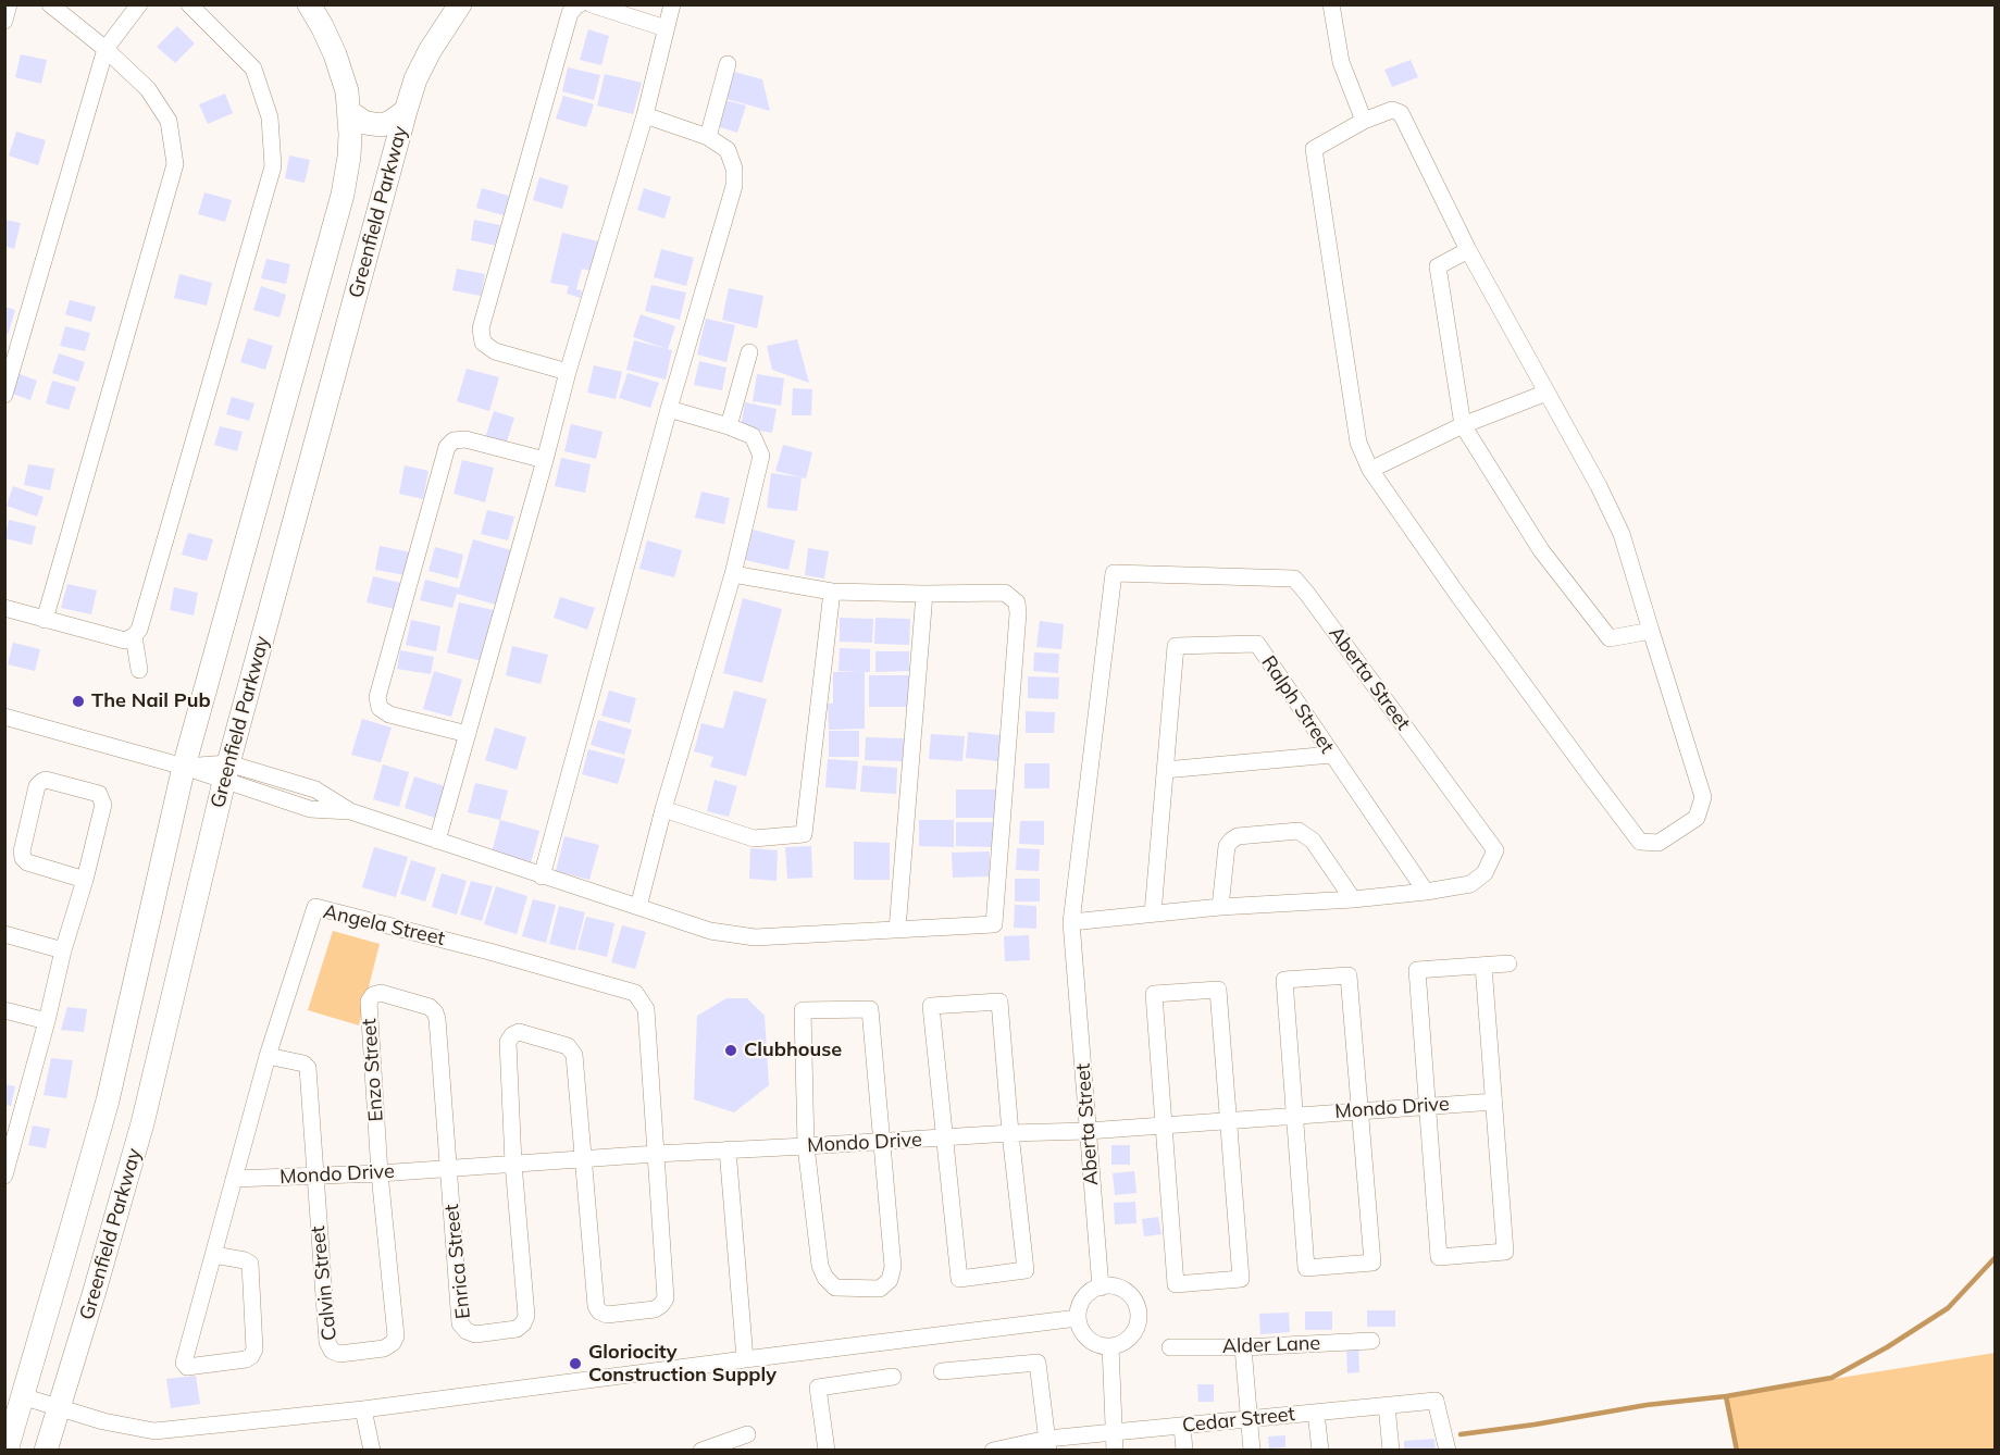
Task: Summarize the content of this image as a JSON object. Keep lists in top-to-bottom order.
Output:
{
  "streets": {
    "main road": ["Greenfield Parkway"],
    "street": [
      "Aberta Street",
      "Ralph Street",
      "Angela Street",
      "Enzo Street",
      "Mondo Drive",
      "Enrica Street",
      "Calvin Street",
      "Alder Lane",
      "Cedar Street"
    ]
  },
  "crossings": [
    ["Aberta Street", "Ralph Street"],
    ["Aberta Street", "Mondo Drive"],
    ["Angela Street", "Mondo Drive"],
    ["Enzo Street", "Mondo Drive"],
    ["Enzo Street", "Enrica Street"],
    ["Enzo Street", "Calvin Street"],
    ["Mondo Drive", "Enrica Street"],
    ["Mondo Drive", "Calvin Street"]
  ],
  "places": ["The Nail Pub", "Clubhouse", "Gloriocity Construction Supply"]
}
